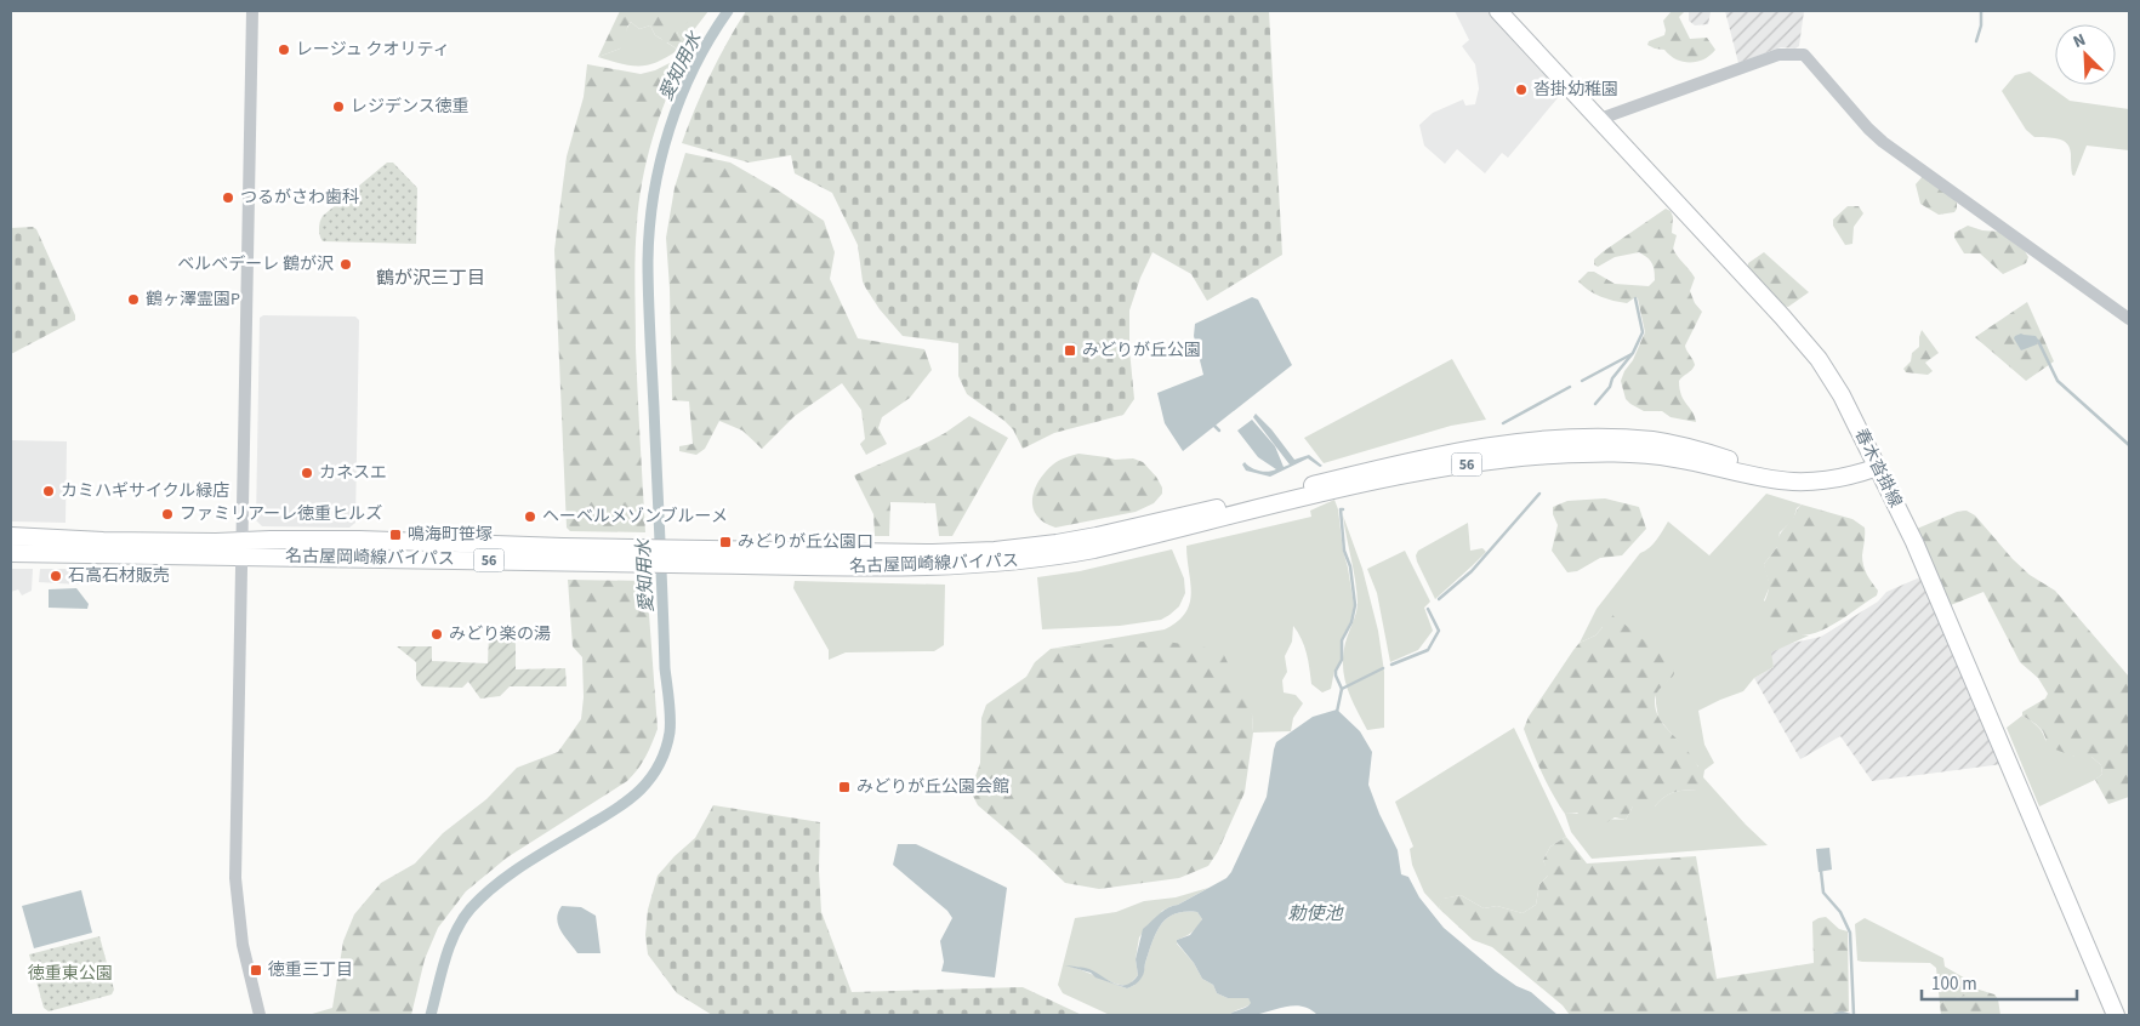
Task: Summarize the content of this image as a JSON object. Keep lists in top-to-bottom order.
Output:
{
  "streets": {
    "main road": ["56", "春木沓掛線", "名古屋岡崎線バイパス"]
  },
  "crossings": [
    ["春木沓掛線", "名古屋岡崎線バイパス"]
  ],
  "districts": ["鶴が沢三丁目"],
  "water": ["愛知用水", "勅使池"],
  "parks": ["徳重東公園"],
  "places": {
    "other": [
      "レージュ クオリティ",
      "沓掛幼稚園",
      "レジデンス徳重",
      "つるがさわ歯科",
      "ベルベデーレ 鶴が沢",
      "鶴ヶ澤霊園P",
      "カネスエ",
      "カミハギサイクル緑店",
      "ファミリアーレ徳重ヒルズ",
      "ヘーベルメゾンブルーメ",
      "石高石材販売",
      "みどり楽の湯"
    ],
    "transit": [
      "みどりが丘公園",
      "鳴海町笹塚",
      "みどりが丘公園口",
      "みどりが丘公園会館",
      "徳重三丁目"
    ]
  },
  "scale_bar": "100 m",
  "north": "top left"
}
